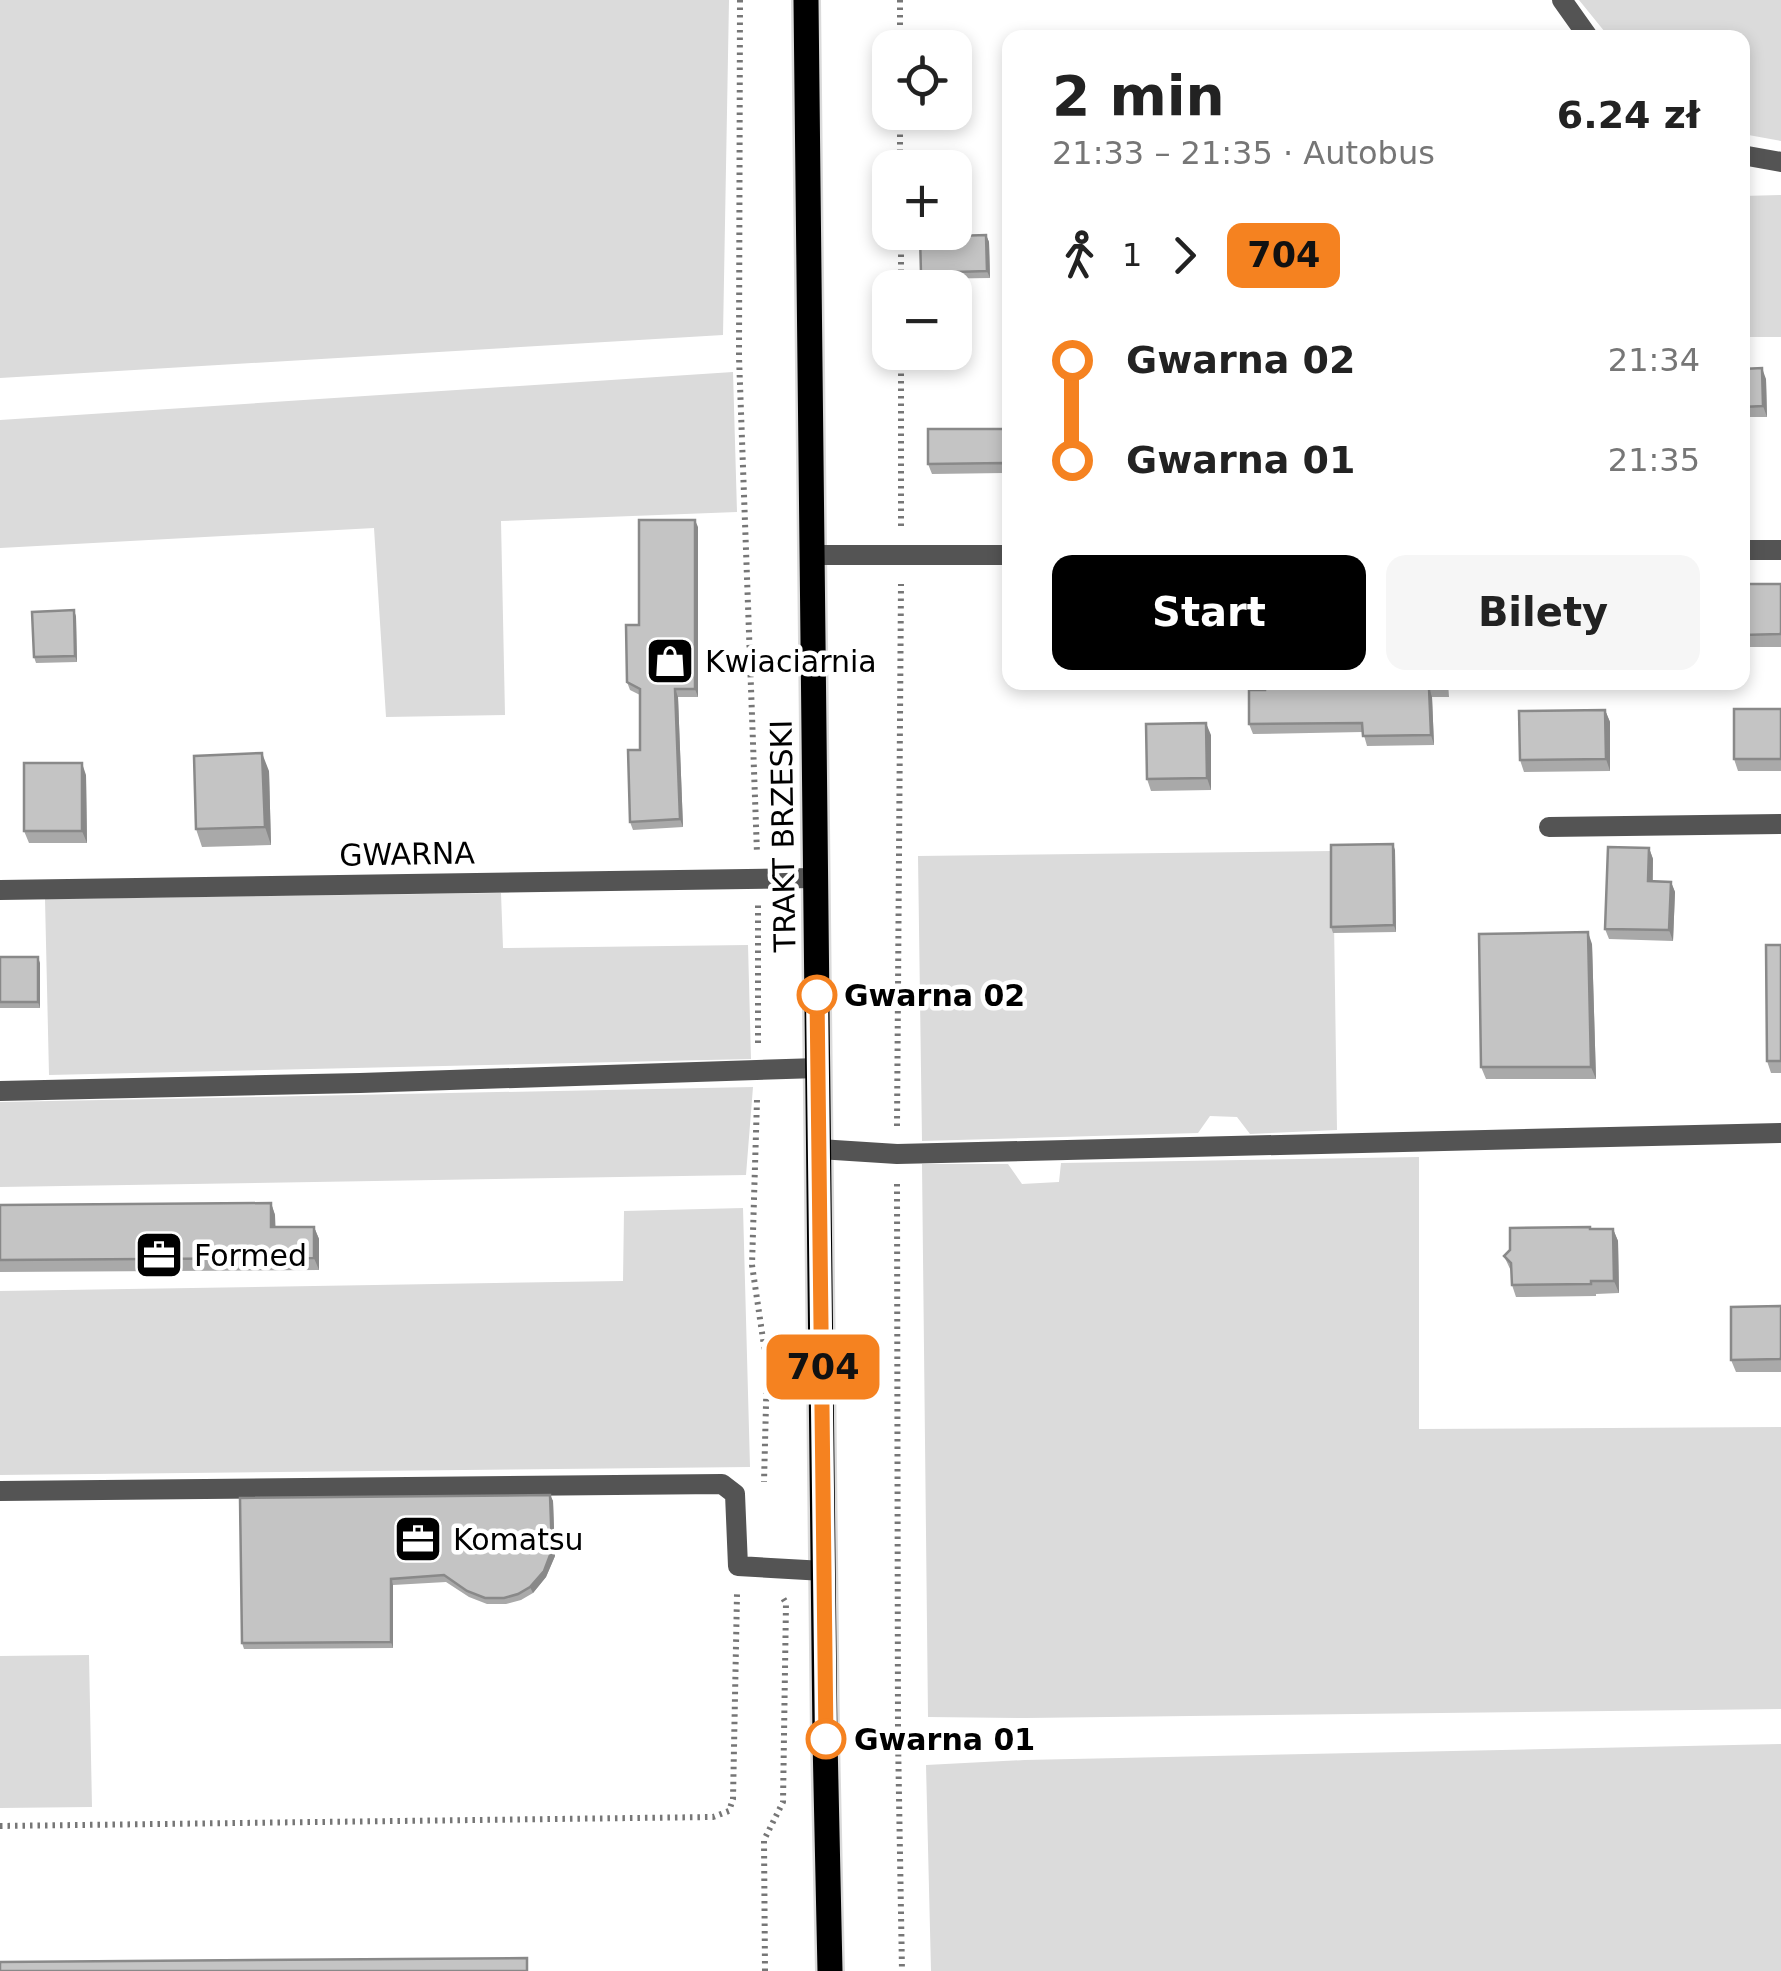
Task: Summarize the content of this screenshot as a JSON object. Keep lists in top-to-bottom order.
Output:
{
  "streets": {
    "main road": ["TRAKT BRZESKI"],
    "street": ["GWARNA"]
  },
  "crossings": [
    ["TRAKT BRZESKI", "GWARNA"]
  ],
  "places": {
    "shop": ["Kwiaciarnia"],
    "other": ["Gwarna 02", "Gwarna 01"],
    "office": ["Formed", "Komatsu"]
  },
  "lines": ["bus line 704"],
  "page": {
    "on_map": "704",
    "map_buttons": ["+", "−"],
    "heading": ["2 min", "21:33 – 21:35 · Autobus", "6.24 zł"],
    "legs": ["1", "704"],
    "list": [
      {
        "name": "Gwarna 02",
        "value": "21:34"
      },
      {
        "name": "Gwarna 01",
        "value": "21:35"
      }
    ],
    "buttons": ["Start", "Bilety"]
  }
}
